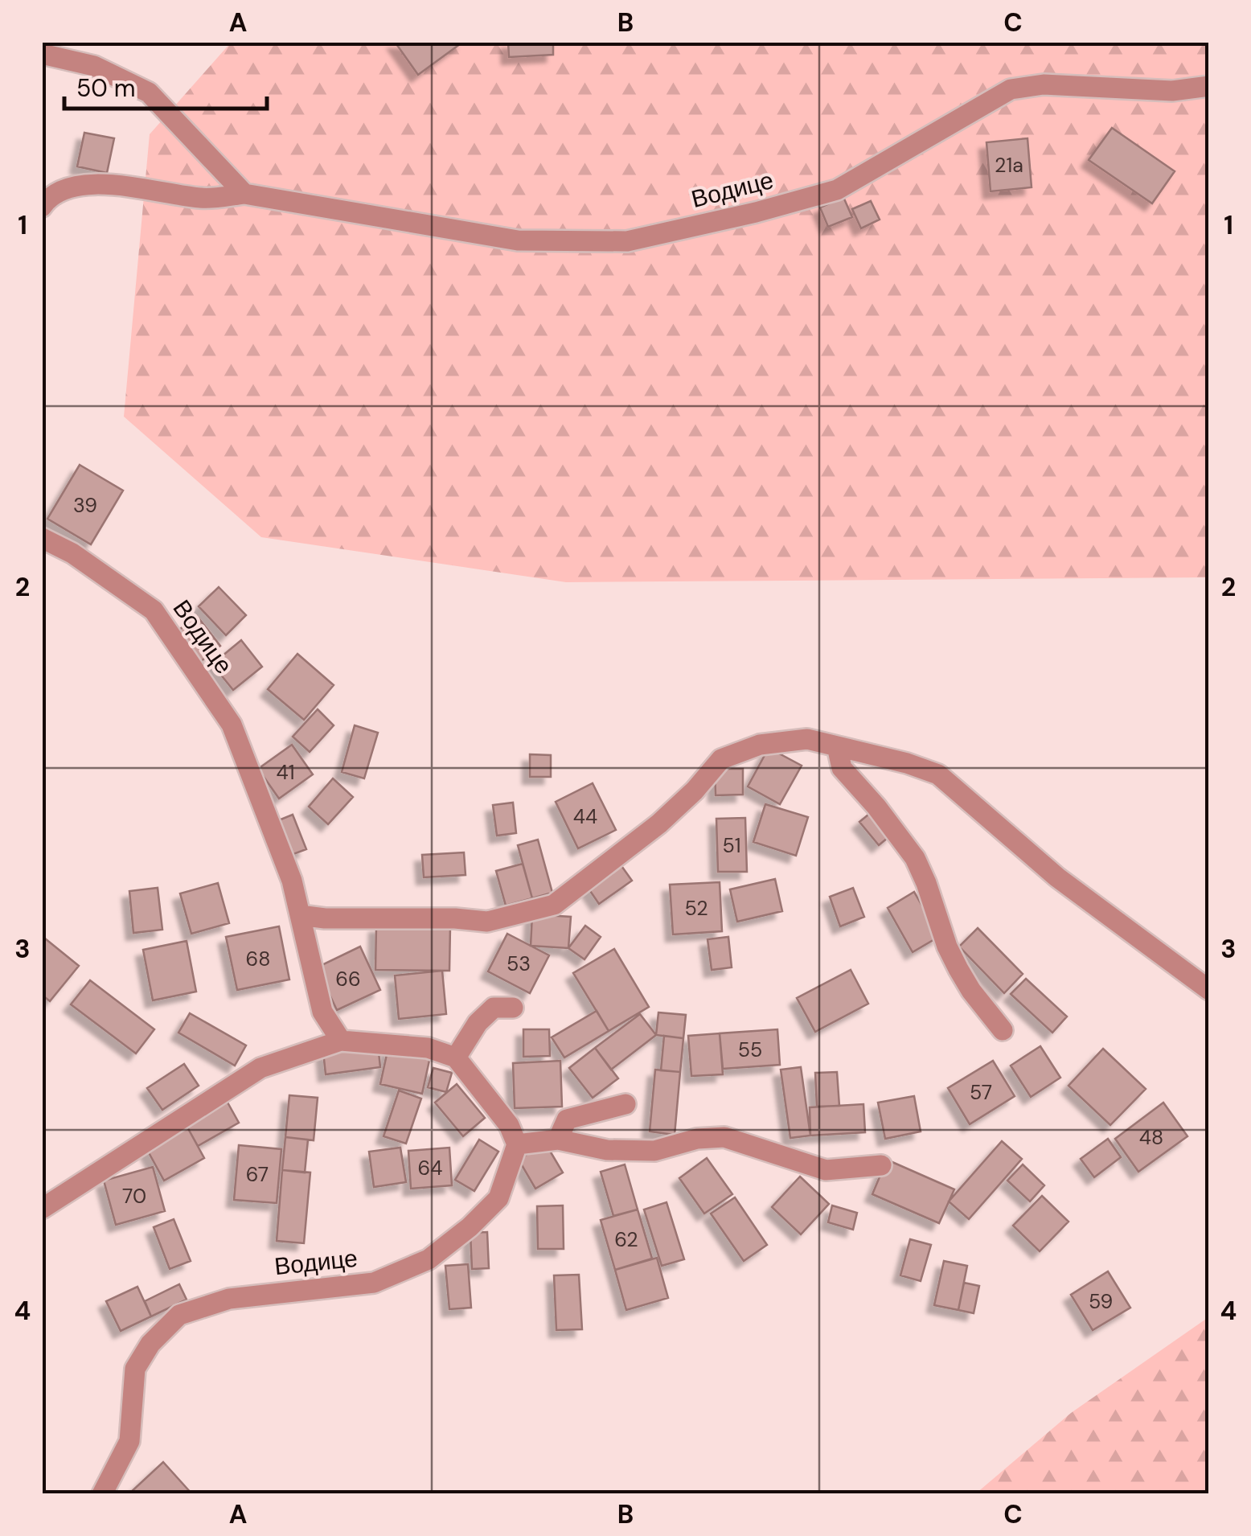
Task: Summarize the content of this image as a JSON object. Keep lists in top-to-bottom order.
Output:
{
  "streets": {
    "street": ["Водице"]
  },
  "house_numbers": [
    "21a",
    "39",
    "41",
    "44",
    "51",
    "52",
    "68",
    "53",
    "66",
    "55",
    "57",
    "48",
    "64",
    "67",
    "70",
    "62",
    "59"
  ],
  "scale_bar": "50 m",
  "grid": {
    "columns": ["A", "B", "C"],
    "rows": [
      "1",
      "2",
      "3",
      "4"
    ]
  }
}
